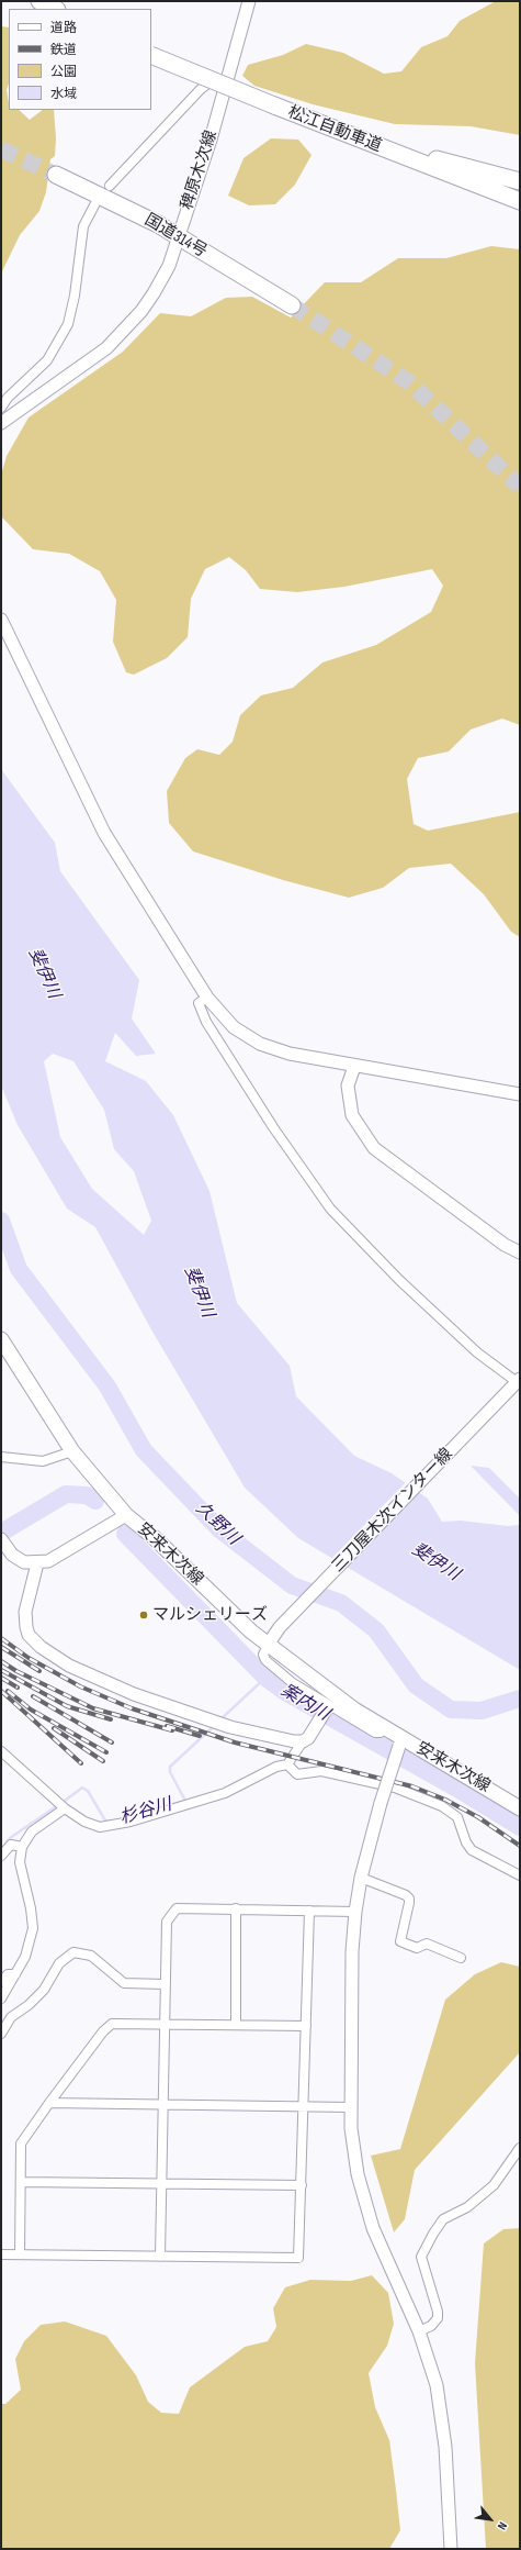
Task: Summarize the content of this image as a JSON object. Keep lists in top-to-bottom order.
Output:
{
  "streets": {
    "highway": ["松江自動車道", "国道314号"],
    "main road": ["安来木次線"],
    "street": ["稗原木次線", "三刀屋木次インター線"]
  },
  "crossings": [
    ["稗原木次線", "国道314号"],
    ["三刀屋木次インター線", "安来木次線"]
  ],
  "water": [
    "斐伊川",
    "久野川",
    "案内川",
    "杉谷川"
  ],
  "places": ["マルシェリーズ"],
  "legend": [
    "道路",
    "鉄道",
    "公園",
    "水域"
  ],
  "north": "bottom right"
}
